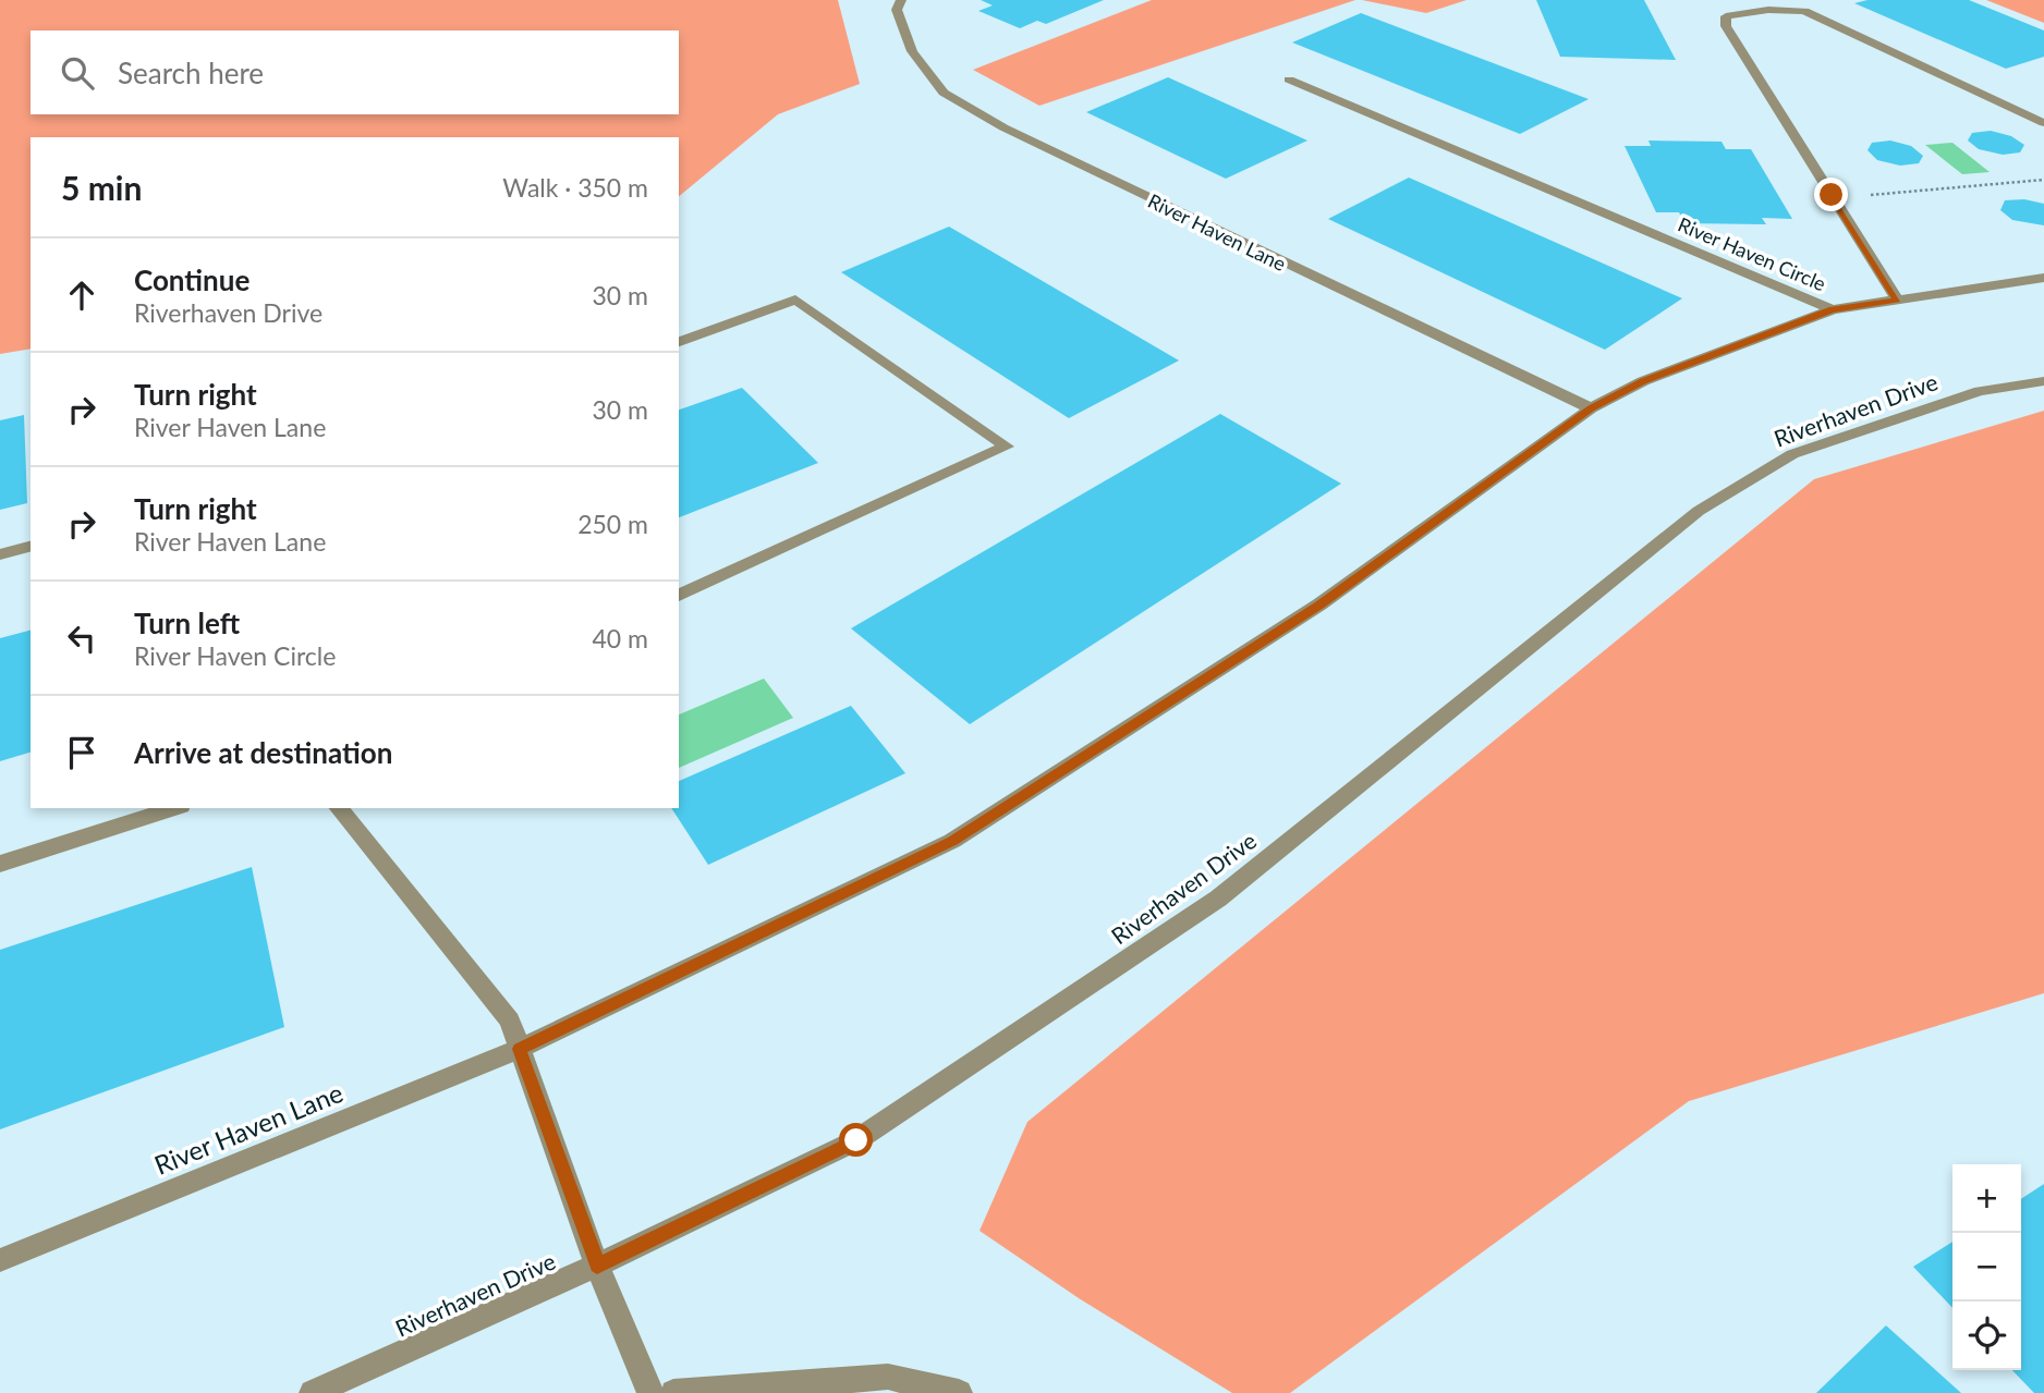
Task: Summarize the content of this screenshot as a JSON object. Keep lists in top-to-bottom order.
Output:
{
  "streets": {
    "street": ["River Haven Lane", "River Haven Circle", "Riverhaven Drive"]
  },
  "crossings": [
    ["River Haven Lane", "River Haven Circle"]
  ],
  "page": {
    "search": "Search here",
    "heading": ["5 min", "Walk · 350 m"],
    "list": [
      ["Continue", "Riverhaven Drive", "30 m"],
      ["Turn right", "River Haven Lane", "30 m"],
      ["Turn right", "River Haven Lane", "250 m"],
      ["Turn left", "River Haven Circle", "40 m"],
      "Arrive at destination"
    ],
    "map_buttons": ["+", "−"]
  }
}
